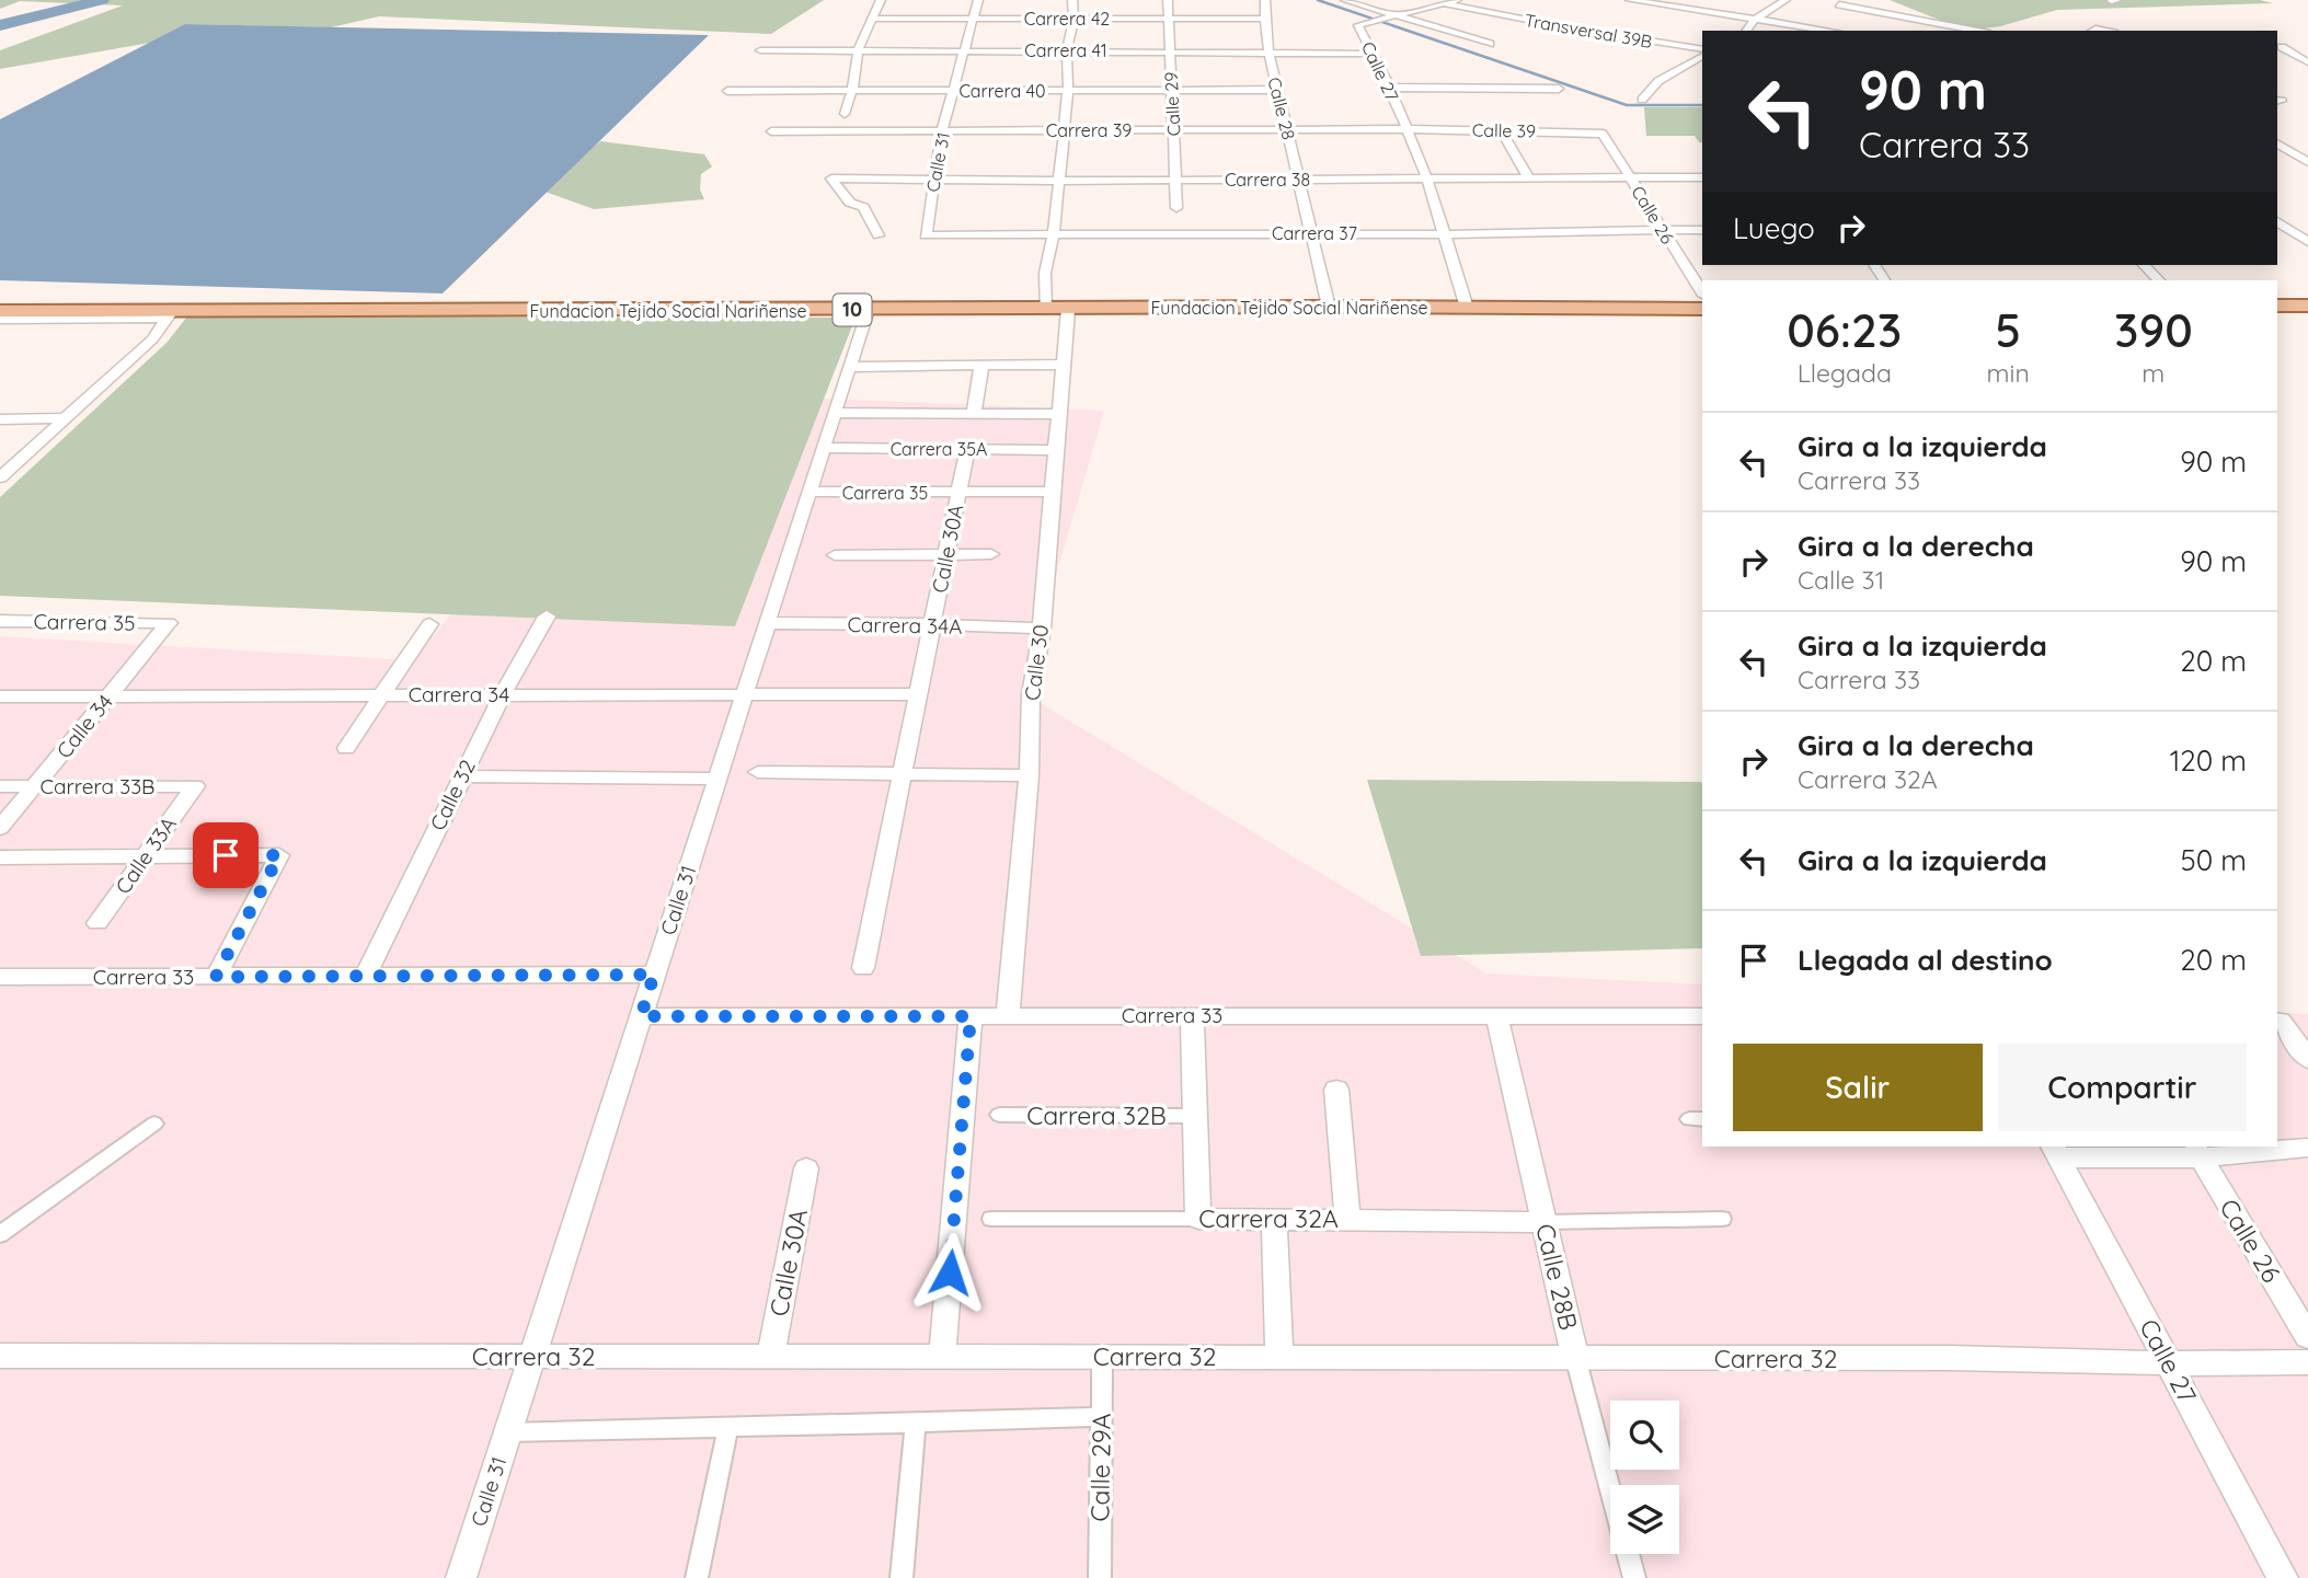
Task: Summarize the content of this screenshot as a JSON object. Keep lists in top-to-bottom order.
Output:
{
  "streets": {
    "main road": ["Fundacion Tejido Social Nariñense", "10"],
    "street": [
      "Carrera 42",
      "Transversal 39B",
      "Carrera 41",
      "Calle 27",
      "Carrera 40",
      "Calle 29",
      "Calle 28",
      "Carrera 39",
      "Calle 39",
      "Calle 31",
      "Carrera 38",
      "Calle 26",
      "Carrera 37",
      "Carrera 35A",
      "Carrera 35",
      "Calle 30A",
      "Carrera 34A",
      "Calle 30",
      "Carrera 34",
      "Calle 34",
      "Carrera 33B",
      "Calle 32",
      "Calle 33A",
      "Carrera 33",
      "Carrera 32B",
      "Carrera 32A",
      "Calle 28B",
      "Carrera 32",
      "Calle 29A"
    ]
  },
  "crossings": [
    ["Carrera 42", "Calle 29"],
    ["Carrera 42", "Calle 28"],
    ["Carrera 42", "Calle 31"],
    ["Carrera 41", "Calle 27"],
    ["Carrera 41", "Calle 29"],
    ["Carrera 41", "Calle 28"],
    ["Carrera 41", "Calle 31"],
    ["Calle 27", "Carrera 39"],
    ["Calle 27", "Calle 39"],
    ["Calle 27", "Carrera 32"],
    ["Carrera 40", "Calle 29"],
    ["Carrera 40", "Calle 28"],
    ["Carrera 40", "Calle 31"],
    ["Calle 29", "Carrera 39"],
    ["Calle 29", "Carrera 38"],
    ["Calle 28", "Carrera 39"],
    ["Calle 28", "Carrera 38"],
    ["Calle 28", "Carrera 37"],
    ["Calle 28", "Fundacion Tejido Social Nariñense"],
    ["Carrera 39", "Calle 39"],
    ["Carrera 39", "Calle 31"],
    ["Calle 39", "Calle 26"],
    ["Calle 31", "Carrera 38"],
    ["Calle 31", "Carrera 37"],
    ["Calle 31", "Fundacion Tejido Social Nariñense"],
    ["Calle 31", "Carrera 35A"],
    ["Calle 31", "Carrera 35"],
    ["Calle 31", "Carrera 34A"],
    ["Calle 31", "Carrera 34"],
    ["Calle 31", "Carrera 33"],
    ["Calle 31", "Carrera 32"],
    ["Carrera 38", "Calle 26"],
    ["Calle 26", "Carrera 37"],
    ["Fundacion Tejido Social Nariñense", "Calle 30"],
    ["Carrera 35A", "Calle 30A"],
    ["Carrera 35A", "Calle 30"],
    ["Carrera 35", "Calle 30A"],
    ["Carrera 35", "Calle 30"],
    ["Carrera 35", "Calle 34"],
    ["Calle 30A", "Carrera 34A"],
    ["Calle 30A", "Carrera 34"],
    ["Calle 30A", "Carrera 32"],
    ["Carrera 34A", "Calle 30"],
    ["Calle 30", "Carrera 33"],
    ["Carrera 34", "Calle 34"],
    ["Carrera 34", "Calle 32"],
    ["Calle 34", "Carrera 33B"],
    ["Carrera 33B", "Calle 33A"],
    ["Calle 32", "Carrera 33"],
    ["Carrera 33", "Calle 28B"],
    ["Carrera 32A", "Calle 28B"],
    ["Calle 28B", "Carrera 32"],
    ["Carrera 32", "Calle 29A"]
  ],
  "page": {
    "turn": ["90 m", "Carrera 33"],
    "then": "Luego",
    "eta": [
      "06:23",
      "Llegada",
      "5",
      "min",
      "390",
      "m"
    ],
    "list": [
      {
        "name": "Gira a la izquierda",
        "note": "Carrera 33",
        "value": "90 m"
      },
      {
        "name": "Gira a la derecha",
        "note": "Calle 31",
        "value": "90 m"
      },
      {
        "name": "Gira a la izquierda",
        "note": "Carrera 33",
        "value": "20 m"
      },
      {
        "name": "Gira a la derecha",
        "note": "Carrera 32A",
        "value": "120 m"
      },
      {
        "name": "Gira a la izquierda",
        "value": "50 m"
      },
      {
        "name": "Llegada al destino",
        "value": "20 m"
      }
    ],
    "buttons": ["Salir", "Compartir"]
  }
}
